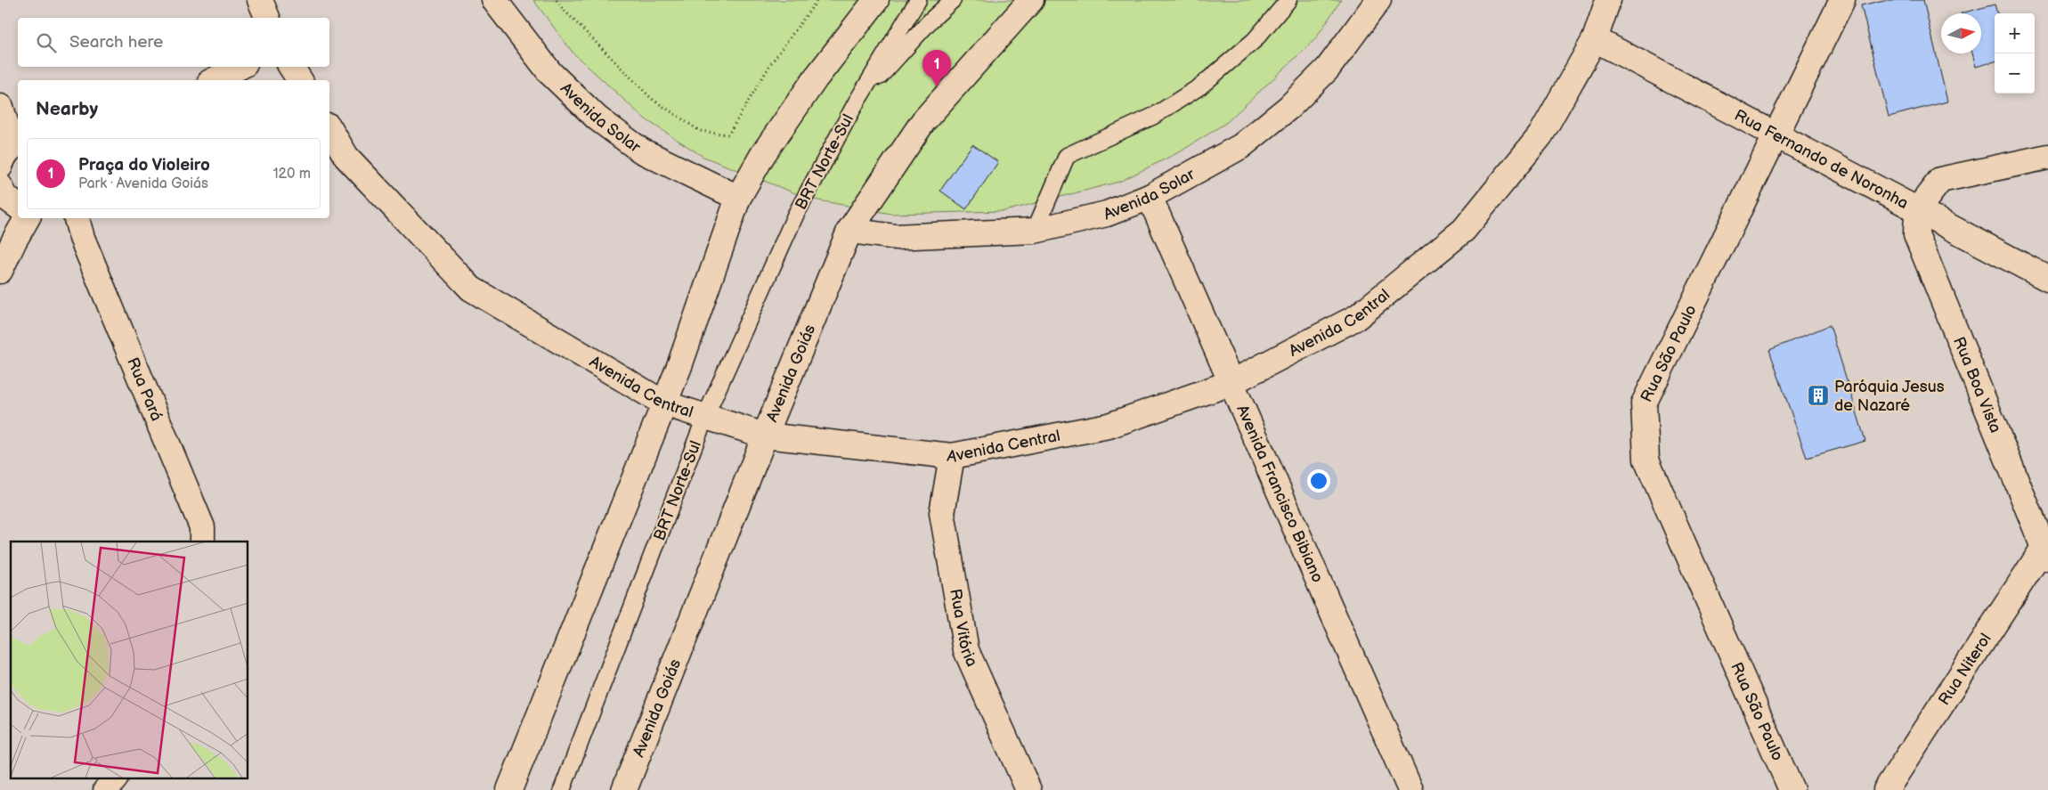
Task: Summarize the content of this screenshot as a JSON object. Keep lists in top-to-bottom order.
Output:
{
  "streets": {
    "street": [
      "Avenida Solar",
      "Rua Fernando de Noronha",
      "Avenida Central",
      "Rua São Paulo",
      "Avenida Goiás",
      "Rua Boa Vista",
      "Rua Pará",
      "Avenida Francisco Bibiano",
      "Rua Vitória",
      "Rua Niterol"
    ],
    "lane": ["BRT Norte-Sul"]
  },
  "crossings": [
    ["Avenida Solar", "Avenida Goiás"],
    ["Avenida Solar", "Avenida Francisco Bibiano"],
    ["Rua Fernando de Noronha", "Avenida Central"],
    ["Rua Fernando de Noronha", "Rua São Paulo"],
    ["Rua Fernando de Noronha", "Rua Boa Vista"],
    ["BRT Norte-Sul", "Avenida Central"],
    ["Avenida Central", "Avenida Goiás"],
    ["Avenida Central", "Avenida Francisco Bibiano"],
    ["Avenida Central", "Rua Vitória"],
    ["Rua Boa Vista", "Rua Niterol"]
  ],
  "places": {
    "building": ["Paróquia Jesus de Nazaré"]
  },
  "north": "right",
  "page": {
    "map_buttons": ["+", "−"],
    "search": "Search here",
    "pins": "1",
    "heading": "Nearby",
    "list": [
      {
        "mark": "1",
        "name": "Praça do Violeiro",
        "note": "Park · Avenida Goiás",
        "value": "120 m"
      }
    ]
  }
}
